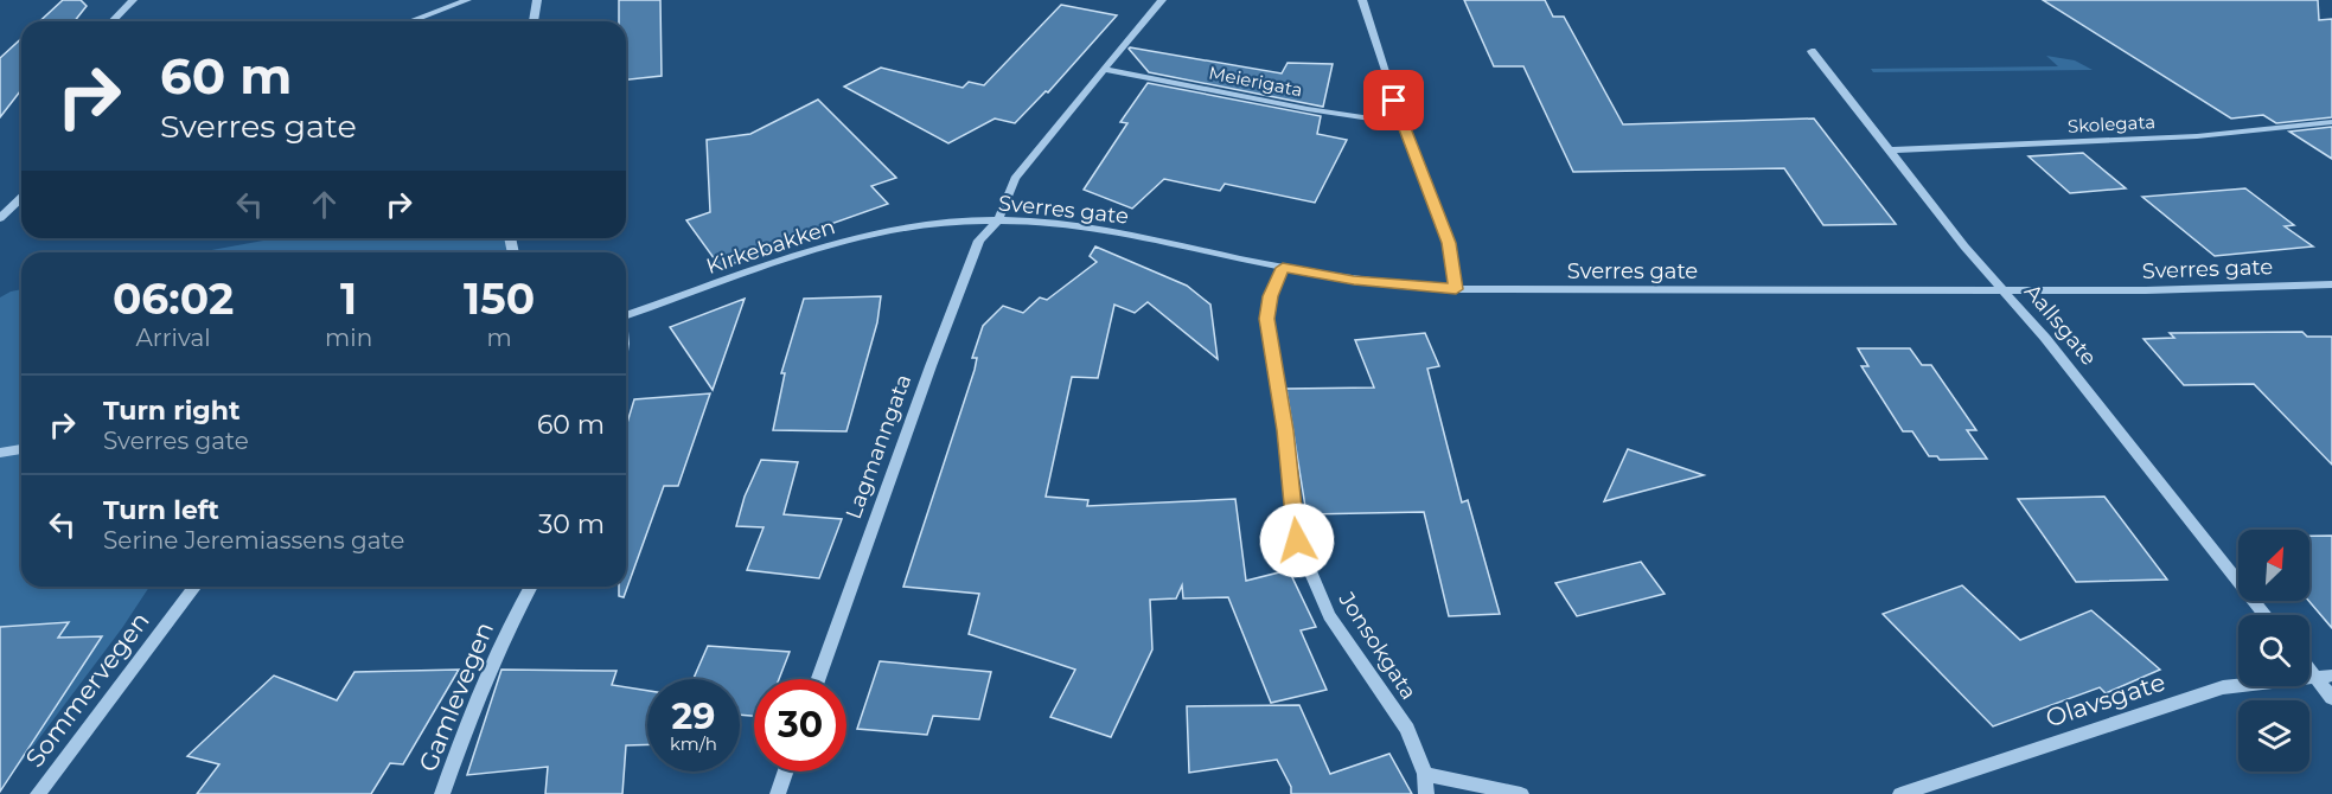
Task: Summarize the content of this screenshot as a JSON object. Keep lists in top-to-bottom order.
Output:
{
  "streets": {
    "street": [
      "Meierigata",
      "Skolegata",
      "Sverres gate",
      "Kirkebakken",
      "Aallsgate",
      "Lagmanngata",
      "Jonsokgata",
      "Sommervegen",
      "Gamlevegen",
      "Olavsgate"
    ]
  },
  "crossings": [
    ["Skolegata", "Aallsgate"],
    ["Sverres gate", "Kirkebakken"],
    ["Sverres gate", "Aallsgate"],
    ["Sverres gate", "Lagmanngata"],
    ["Sverres gate", "Jonsokgata"]
  ],
  "north": "top right",
  "page": {
    "turn": ["60 m", "Sverres gate"],
    "eta": [
      "06:02",
      "Arrival",
      "1",
      "min",
      "150",
      "m"
    ],
    "list": [
      {
        "name": "Turn right",
        "note": "Sverres gate",
        "value": "60 m"
      },
      {
        "name": "Turn left",
        "note": "Serine Jeremiassens gate",
        "value": "30 m"
      }
    ],
    "speed": "29 km/h",
    "limit": "30"
  }
}
